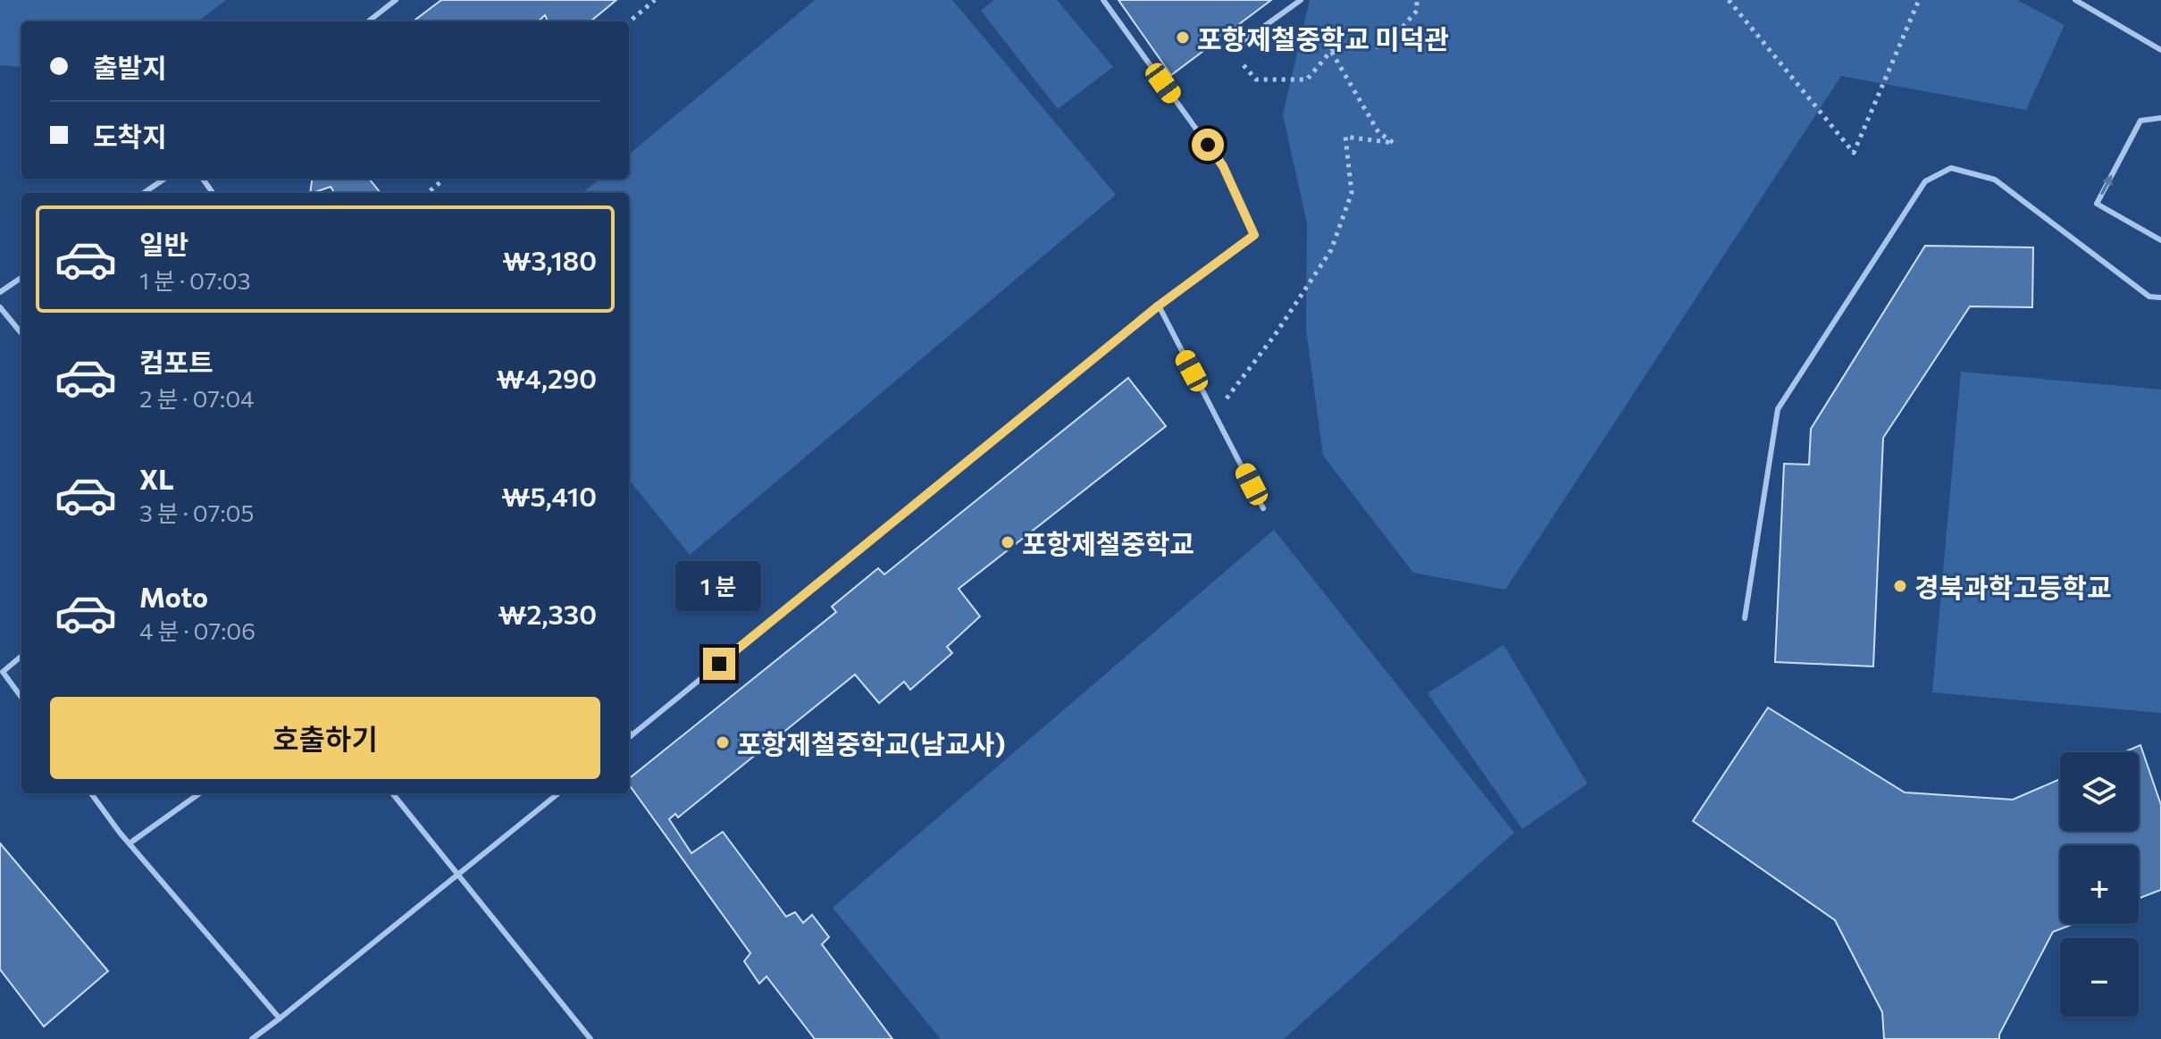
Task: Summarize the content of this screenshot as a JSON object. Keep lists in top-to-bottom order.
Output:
{
  "places": [
    "포항제철중학교 미덕관",
    "포항제철중학교",
    "경북과학고등학교",
    "포항제철중학교(남교사)"
  ],
  "page": {
    "banner": ["출발지", "도착지"],
    "list": [
      {
        "name": "일반",
        "note": "1 분 · 07:03",
        "value": "₩3,180"
      },
      {
        "name": "컴포트",
        "note": "2 분 · 07:04",
        "value": "₩4,290"
      },
      {
        "name": "XL",
        "note": "3 분 · 07:05",
        "value": "₩5,410"
      },
      {
        "name": "Moto",
        "note": "4 분 · 07:06",
        "value": "₩2,330"
      }
    ],
    "bubble": "1 분",
    "buttons": "호출하기",
    "map_buttons": ["+", "−"]
  }
}
